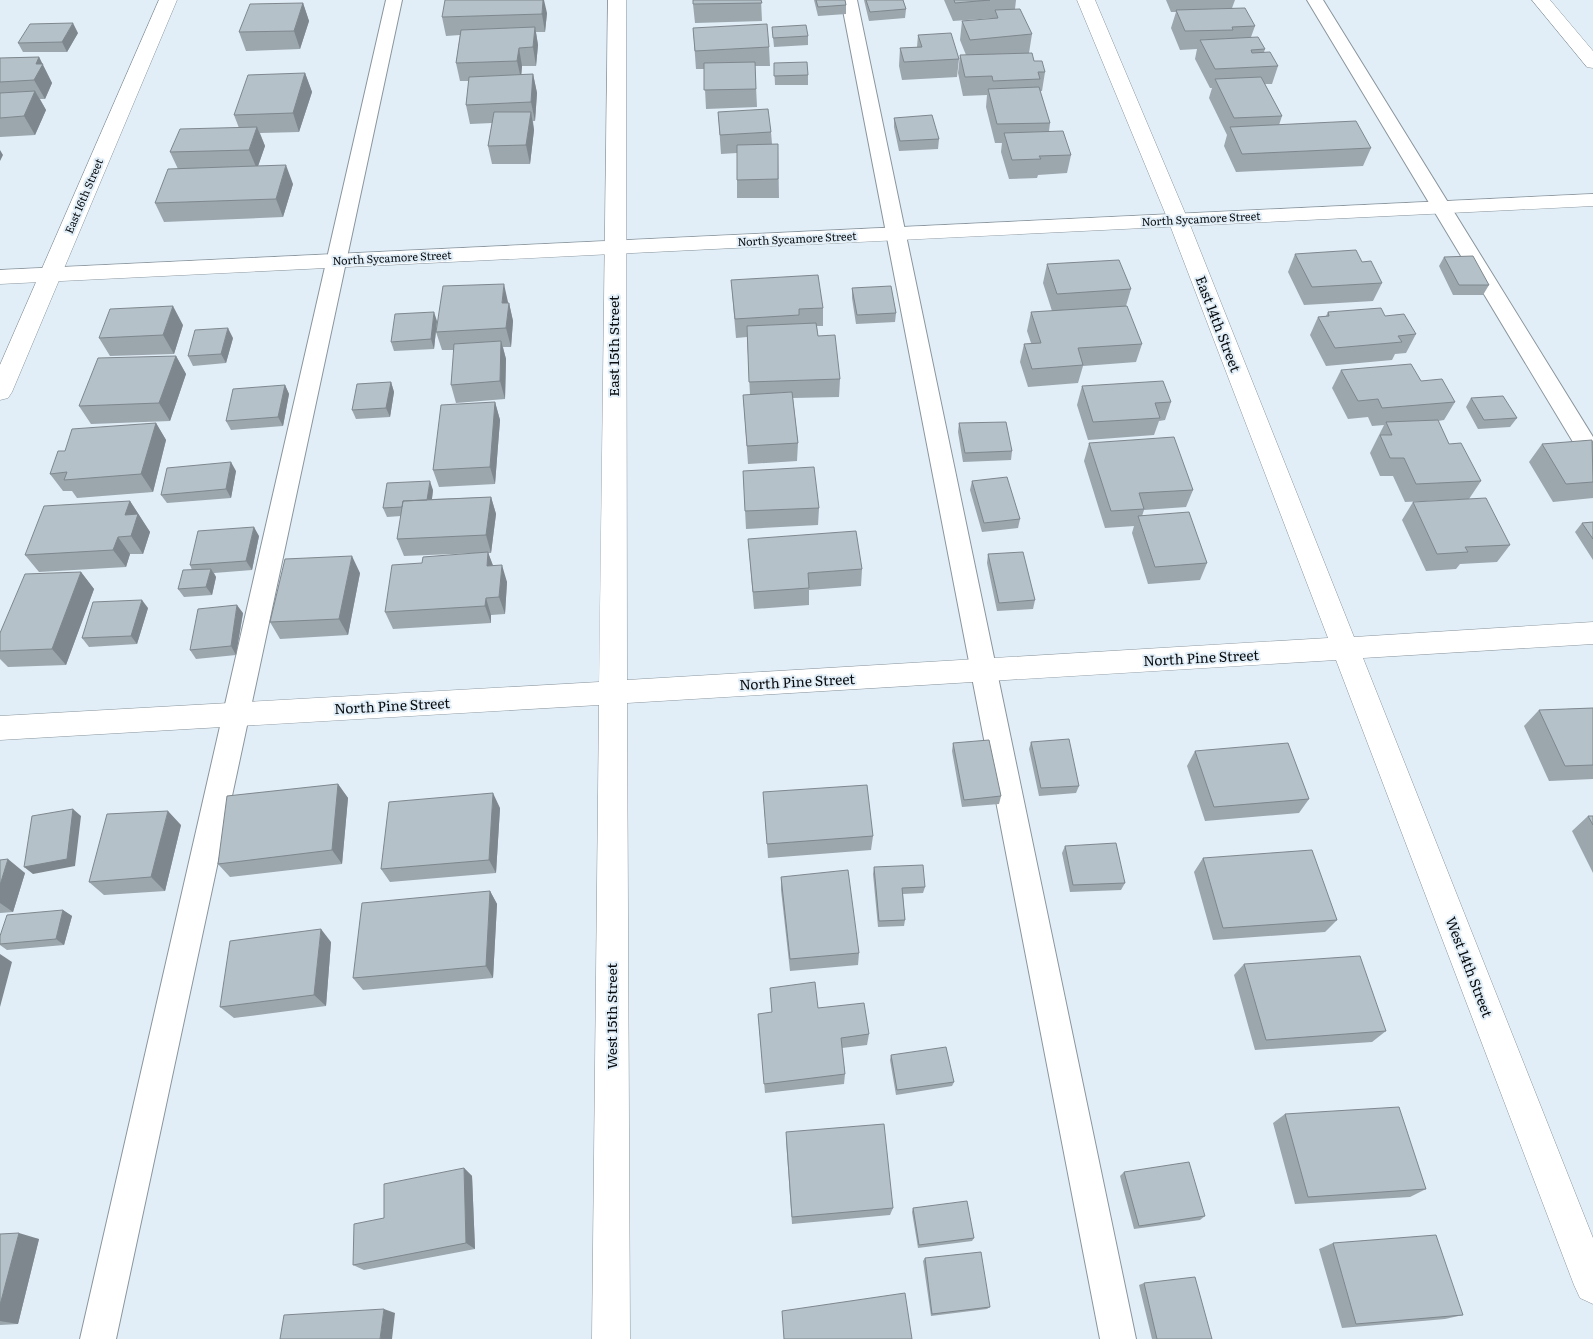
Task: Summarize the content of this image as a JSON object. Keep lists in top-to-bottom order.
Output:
{
  "streets": {
    "street": [
      "East 16th Street",
      "North Sycamore Street",
      "East 14th Street",
      "East 15th Street",
      "North Pine Street",
      "West 14th Street",
      "West 15th Street"
    ]
  },
  "crossings": [
    ["East 16th Street", "North Sycamore Street"],
    ["North Sycamore Street", "East 14th Street"],
    ["North Sycamore Street", "East 15th Street"],
    ["East 14th Street", "North Pine Street"],
    ["East 14th Street", "West 14th Street"],
    ["East 15th Street", "North Pine Street"],
    ["East 15th Street", "West 15th Street"],
    ["North Pine Street", "West 14th Street"],
    ["North Pine Street", "West 15th Street"]
  ]
}
